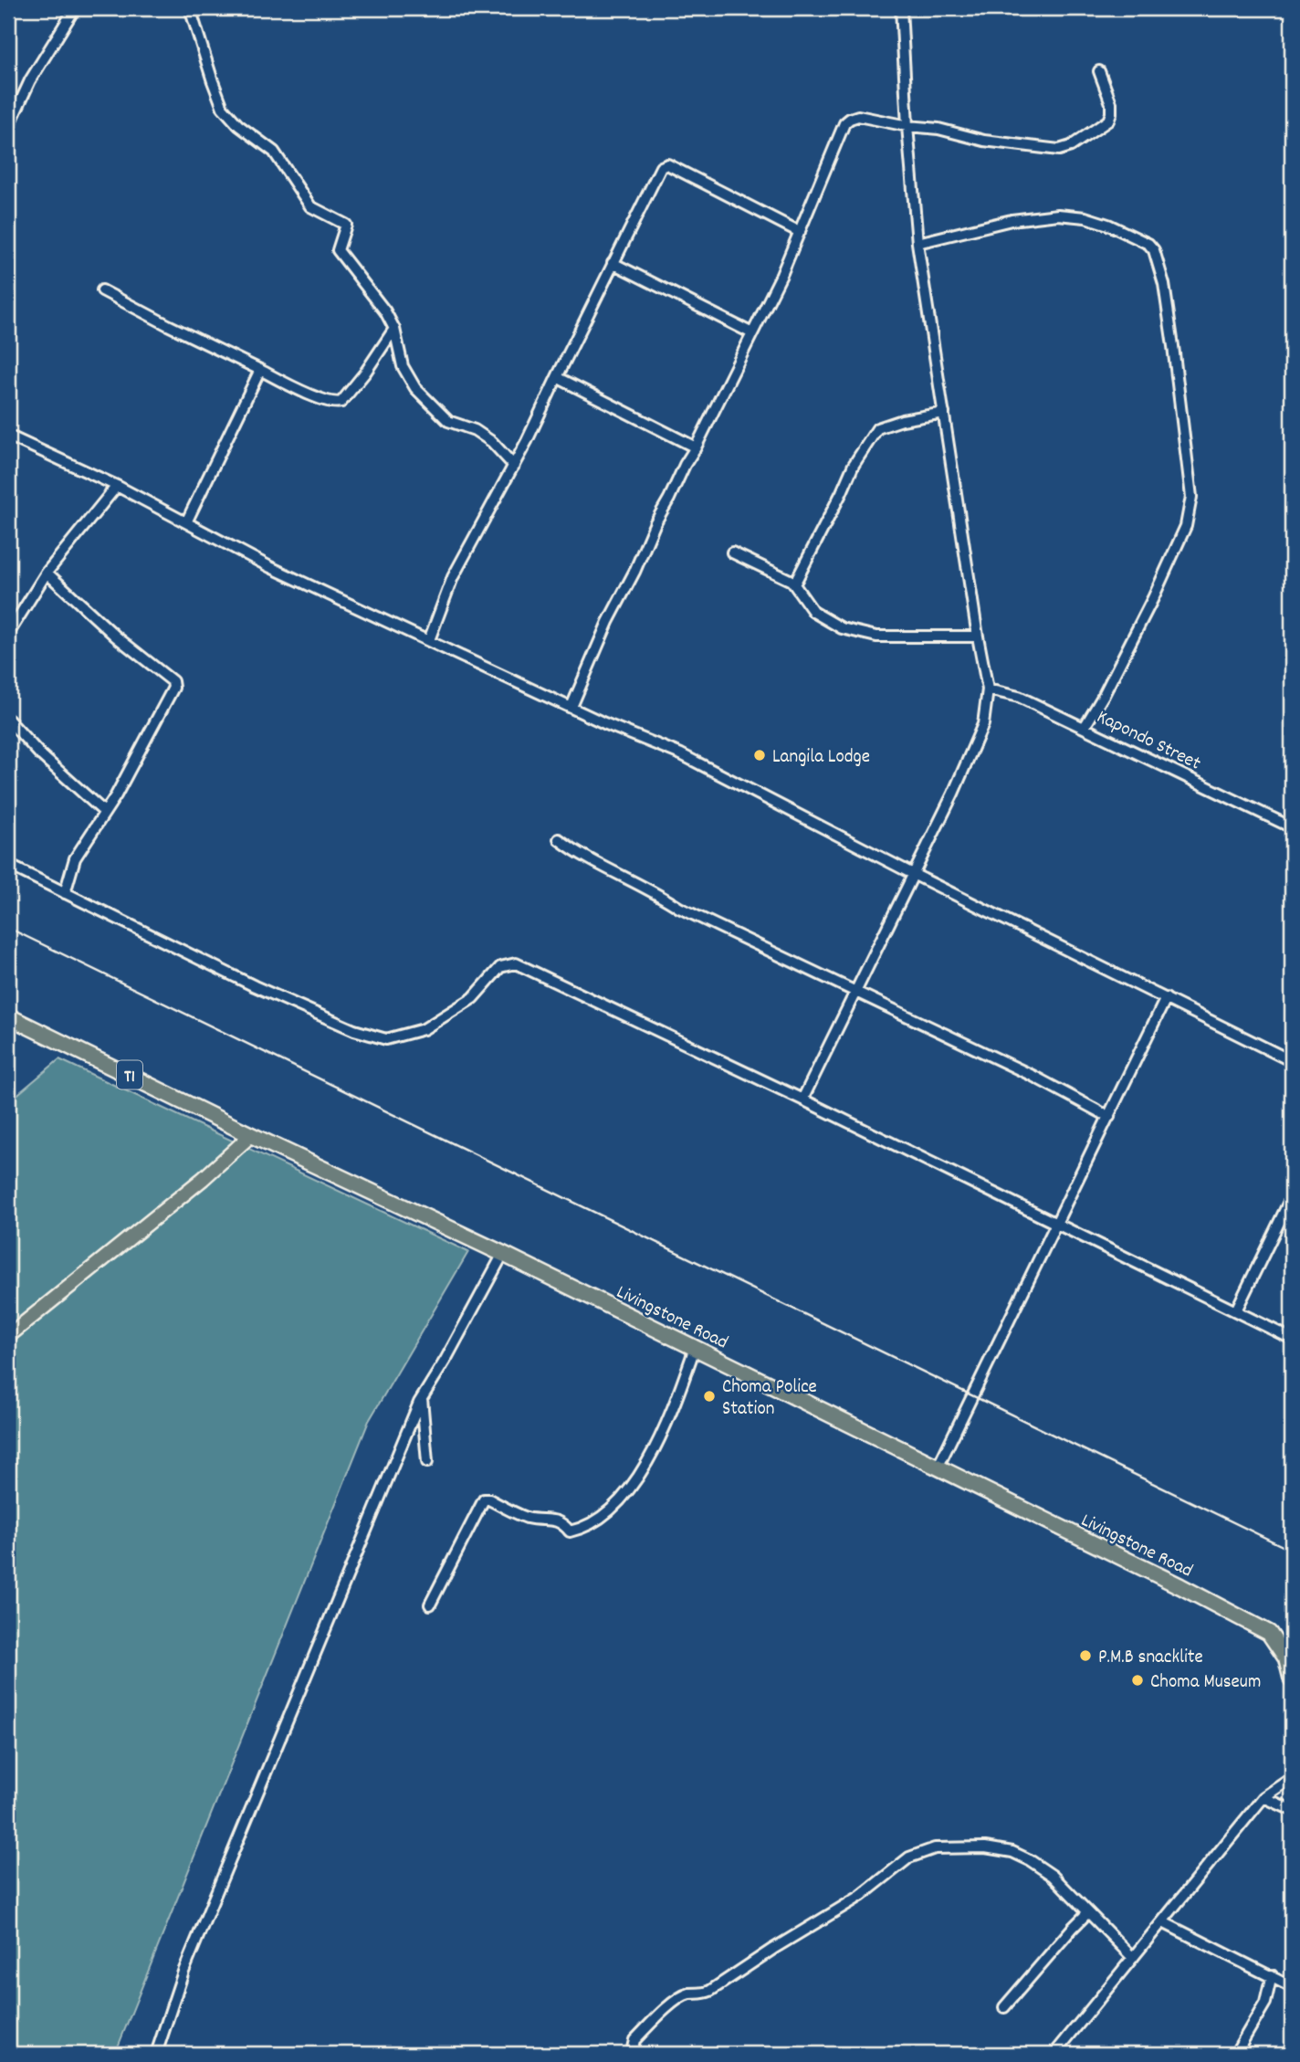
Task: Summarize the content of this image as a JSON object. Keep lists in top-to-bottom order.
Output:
{
  "streets": {
    "highway": ["T1", "Livingstone Road"],
    "street": ["Kapondo Street"]
  },
  "places": [
    "Langila Lodge",
    "Choma Police Station",
    "P.M.B snacklite",
    "Choma Museum"
  ]
}
